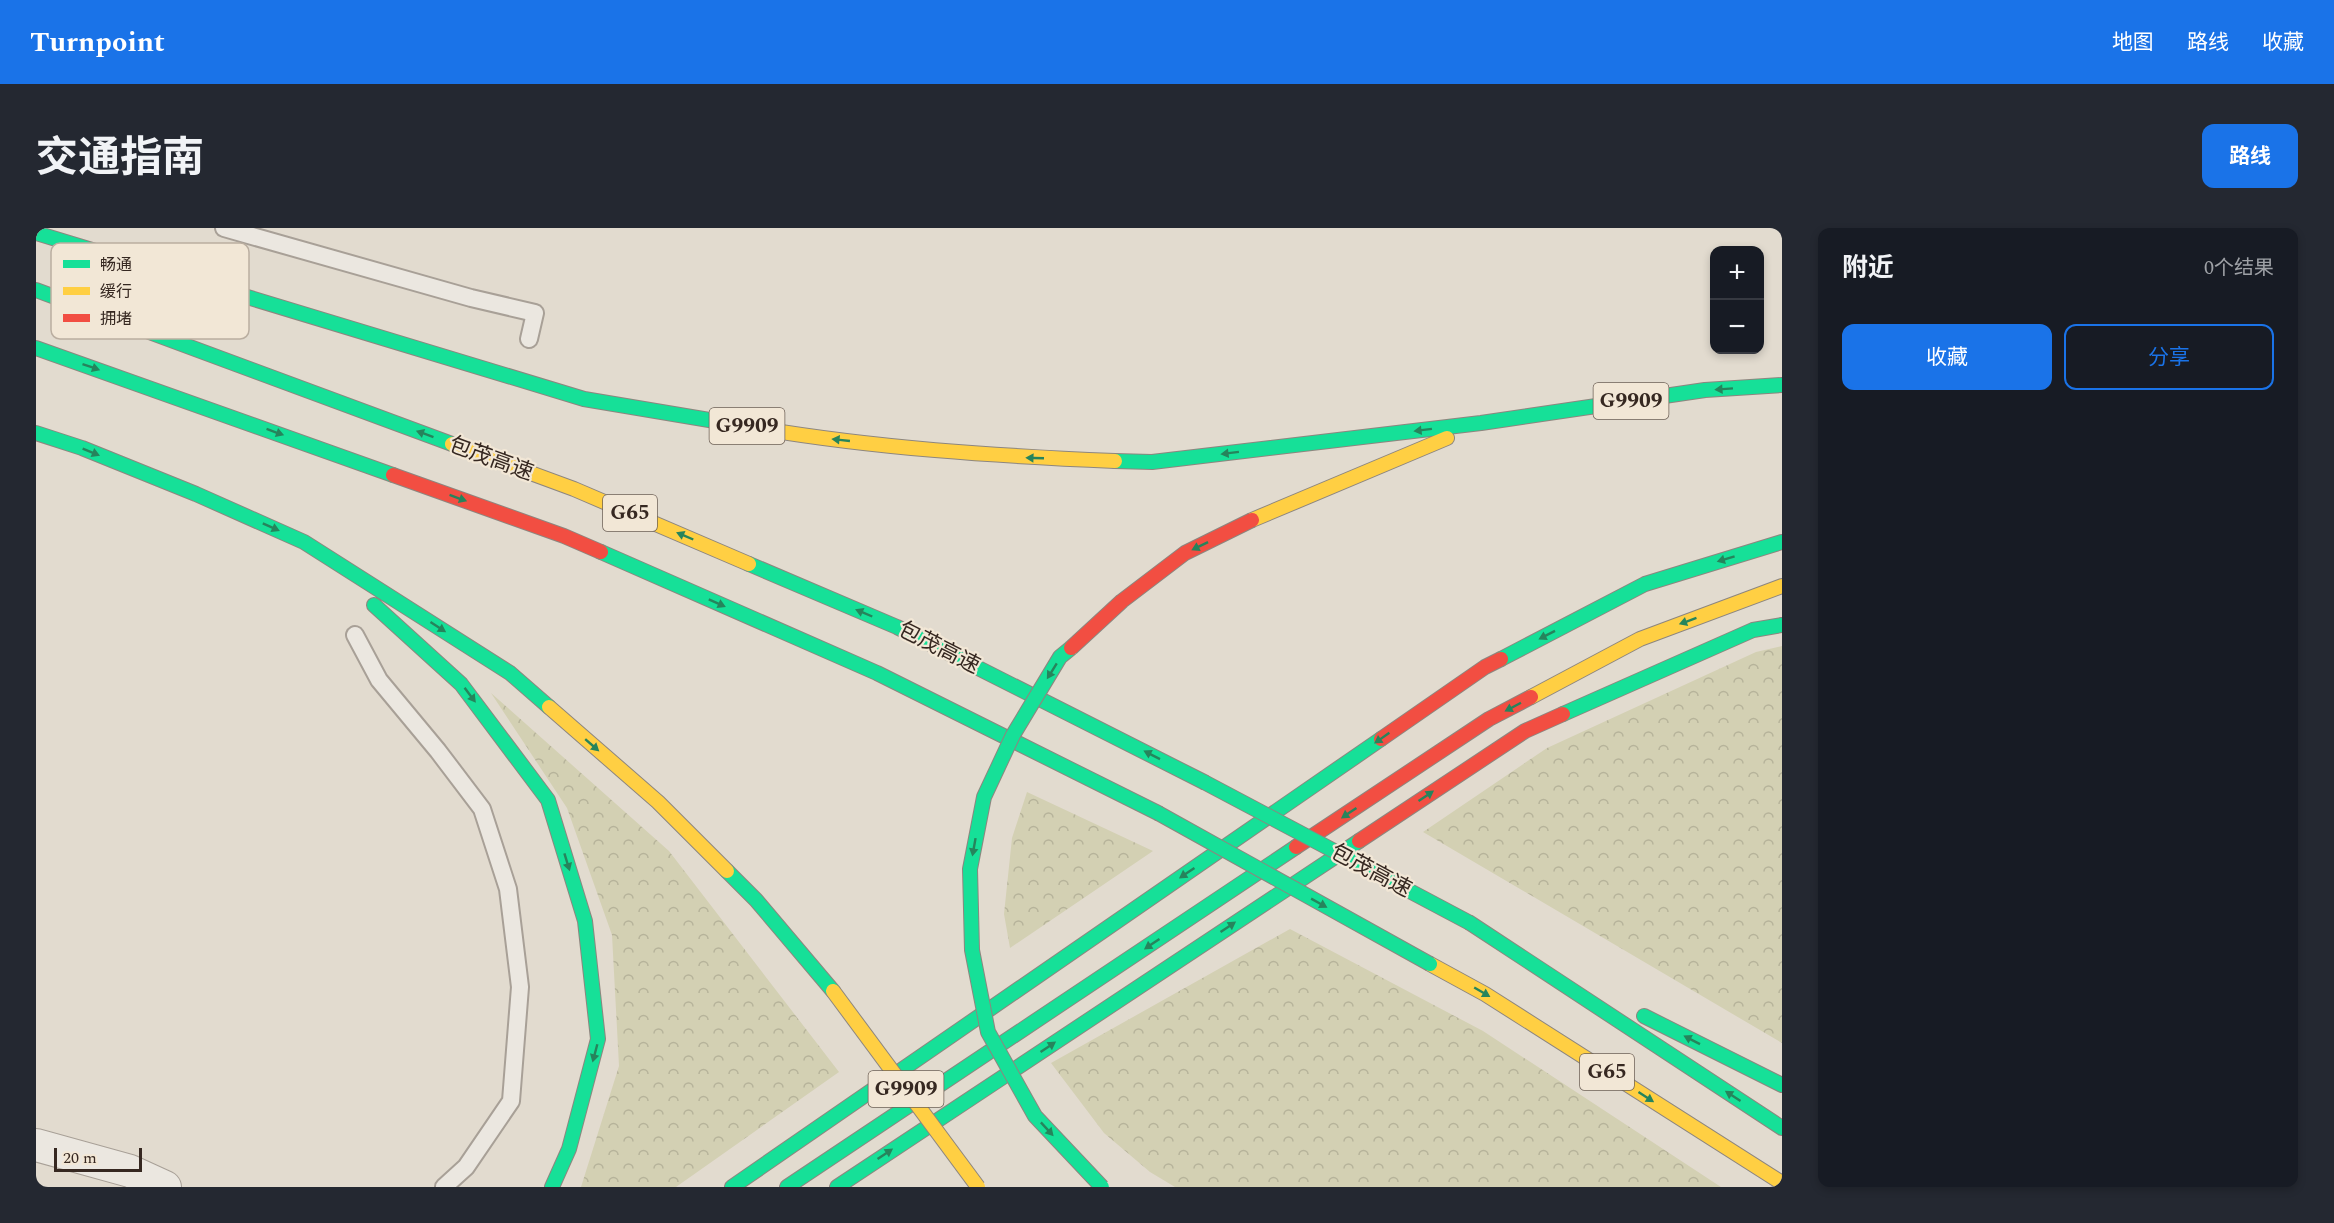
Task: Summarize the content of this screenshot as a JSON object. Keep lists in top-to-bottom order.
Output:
{
  "streets": {
    "highway": ["G9909", "包茂高速", "G65"]
  },
  "legend": ["畅通", "缓行", "拥堵"],
  "scale_bar": "20 m",
  "page": {
    "header": "Turnpoint",
    "nav": ["地图", "路线", "收藏"],
    "title": "交通指南",
    "buttons": [
      "路线",
      ["收藏", "分享"]
    ],
    "heading": ["附近", "0个结果"],
    "map_buttons": ["+", "−"],
    "scale": "20 m"
  }
}
